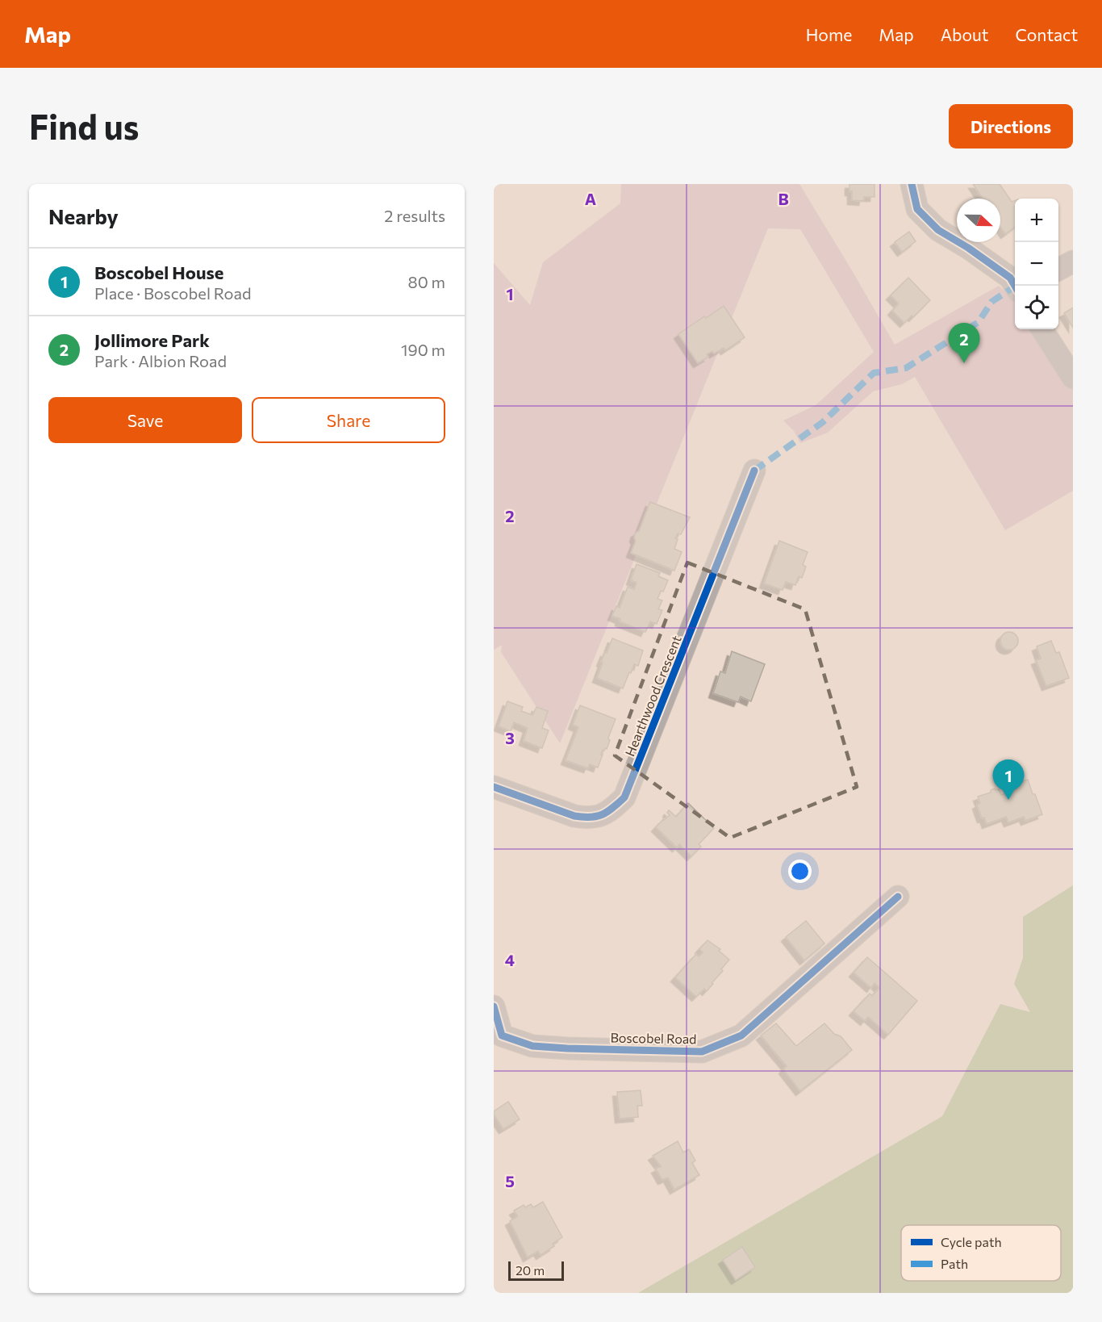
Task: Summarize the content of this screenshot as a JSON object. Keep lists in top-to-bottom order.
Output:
{
  "streets": {
    "street": ["Hearthwood Crescent", "Boscobel Road"]
  },
  "legend": ["Cycle path", "Path"],
  "scale_bar": "20 m",
  "north": "right",
  "page": {
    "header": "Map",
    "nav": [
      "Home",
      "Map",
      "About",
      "Contact"
    ],
    "buttons": [
      "Directions",
      ["Save", "Share"]
    ],
    "title": "Find us",
    "heading": ["Nearby", "2 results"],
    "map_buttons": ["+", "−"],
    "list": [
      {
        "mark": "1",
        "name": "Boscobel House",
        "note": "Place · Boscobel Road",
        "value": "80 m"
      },
      {
        "mark": "2",
        "name": "Jollimore Park",
        "note": "Park · Albion Road",
        "value": "190 m"
      }
    ],
    "pins": ["2", "1"],
    "scale": "20 m"
  },
  "grid": {
    "columns": ["A", "B"],
    "rows": [
      "1",
      "2",
      "3",
      "4",
      "5"
    ]
  }
}
